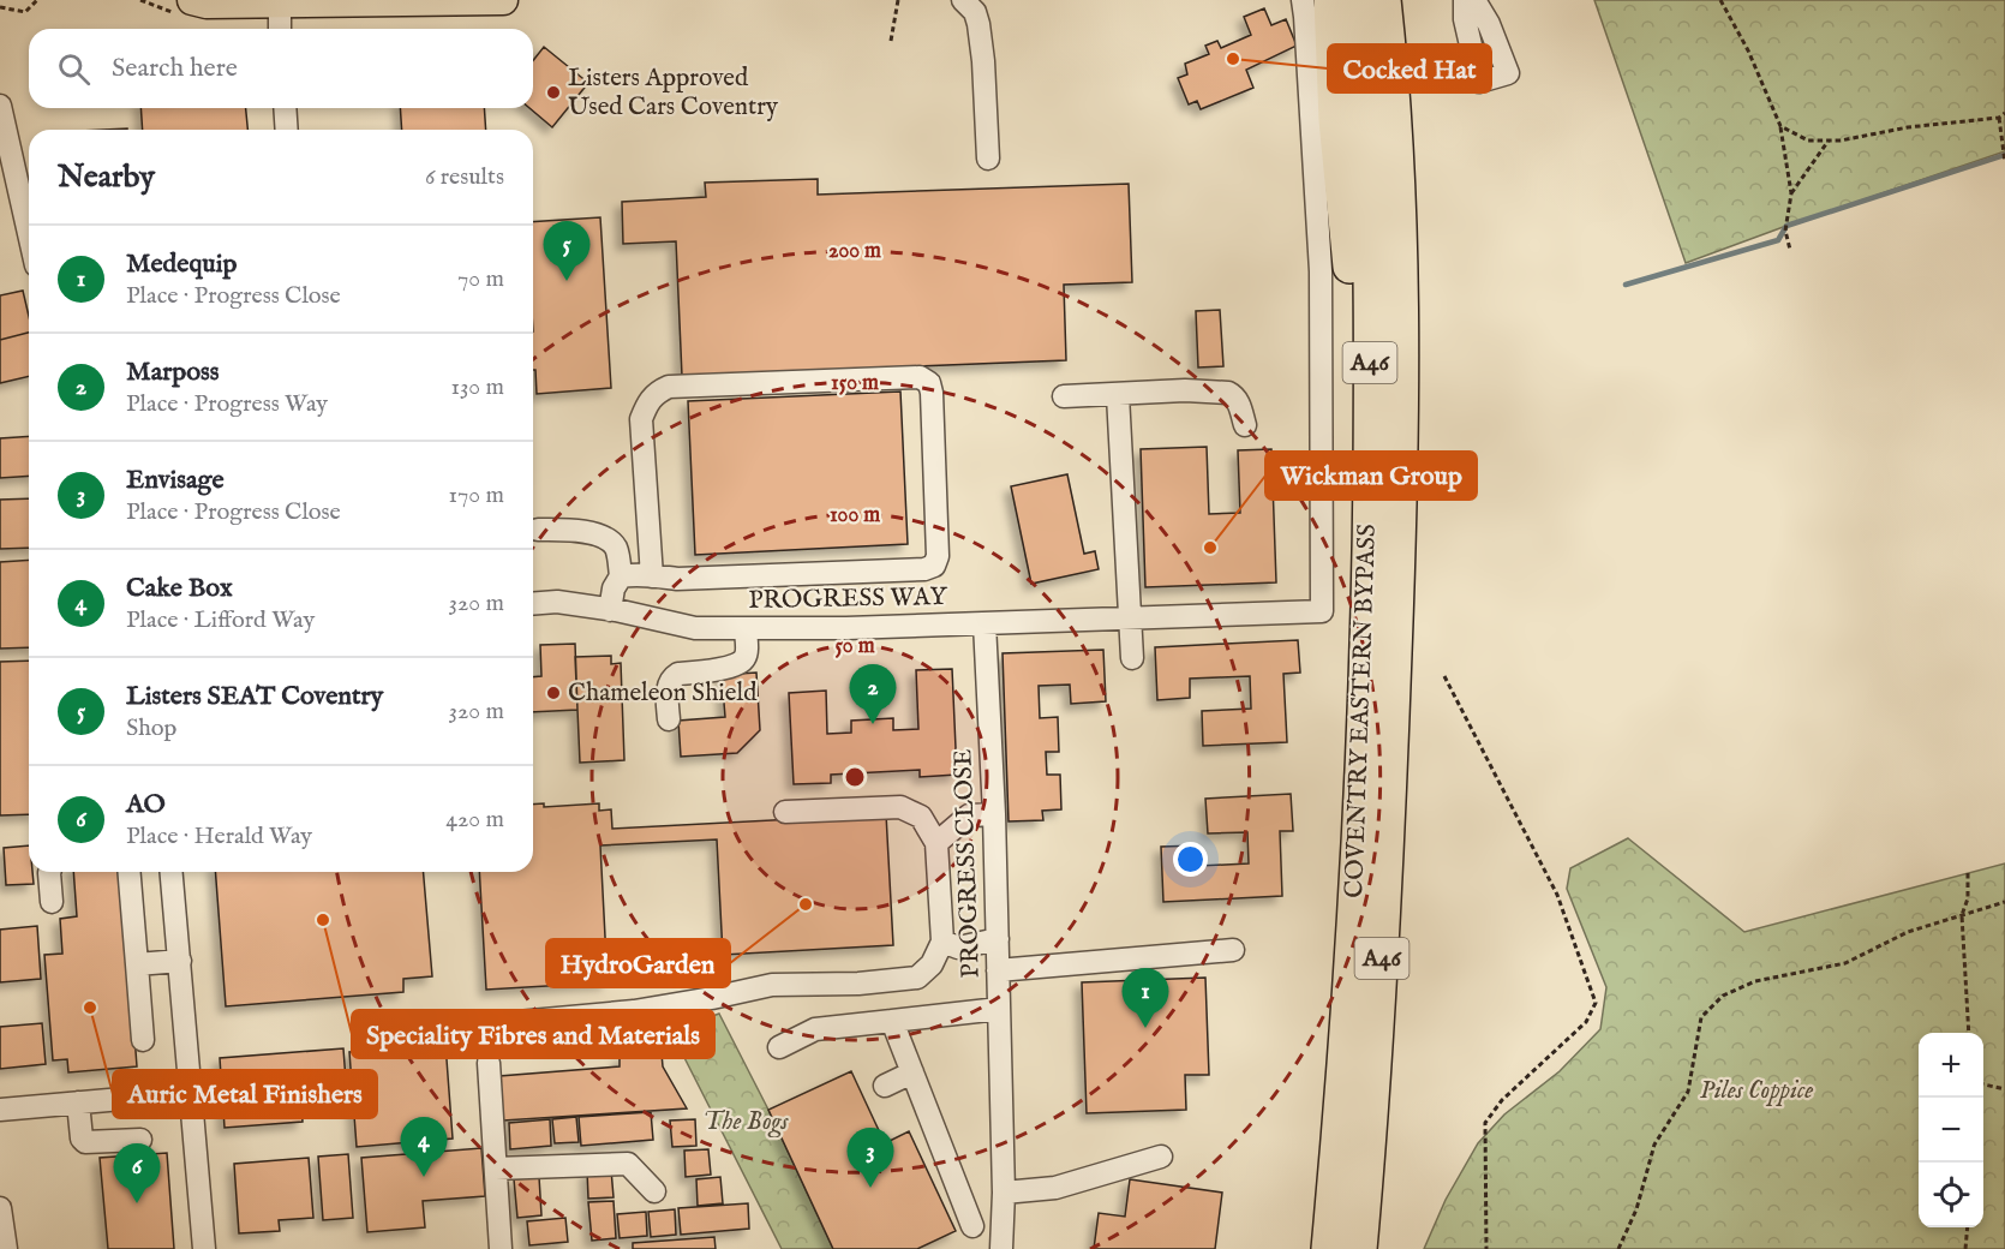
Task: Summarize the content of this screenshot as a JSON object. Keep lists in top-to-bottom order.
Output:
{
  "streets": {
    "highway": ["A46", "COVENTRY EASTERN BYPASS"],
    "street": ["PROGRESS WAY", "PROGRESS CLOSE"]
  },
  "crossings": [
    ["PROGRESS WAY", "PROGRESS CLOSE"]
  ],
  "parks": ["Piles Coppice", "The Bogs"],
  "places": [
    "Cocked Hat",
    "Listers Approved Used Cars Coventry",
    "Wickman Group",
    "Chameleon Shield",
    "HydroGarden",
    "Speciality Fibres and Materials",
    "Auric Metal Finishers"
  ],
  "page": {
    "search": "Search here",
    "heading": ["Nearby", "6 results"],
    "pins": [
      "5",
      "2",
      "1",
      "4",
      "3",
      "6"
    ],
    "list": [
      {
        "mark": "1",
        "name": "Medequip",
        "note": "Place · Progress Close",
        "value": "70 m"
      },
      {
        "mark": "2",
        "name": "Marposs",
        "note": "Place · Progress Way",
        "value": "130 m"
      },
      {
        "mark": "3",
        "name": "Envisage",
        "note": "Place · Progress Close",
        "value": "170 m"
      },
      {
        "mark": "4",
        "name": "Cake Box",
        "note": "Place · Lifford Way",
        "value": "320 m"
      },
      {
        "mark": "5",
        "name": "Listers SEAT Coventry",
        "note": "Shop",
        "value": "320 m"
      },
      {
        "mark": "6",
        "name": "AO",
        "note": "Place · Herald Way",
        "value": "420 m"
      }
    ],
    "map_buttons": ["+", "−"]
  },
  "rings": [
    "200 m",
    "150 m",
    "100 m",
    "50 m"
  ]
}
